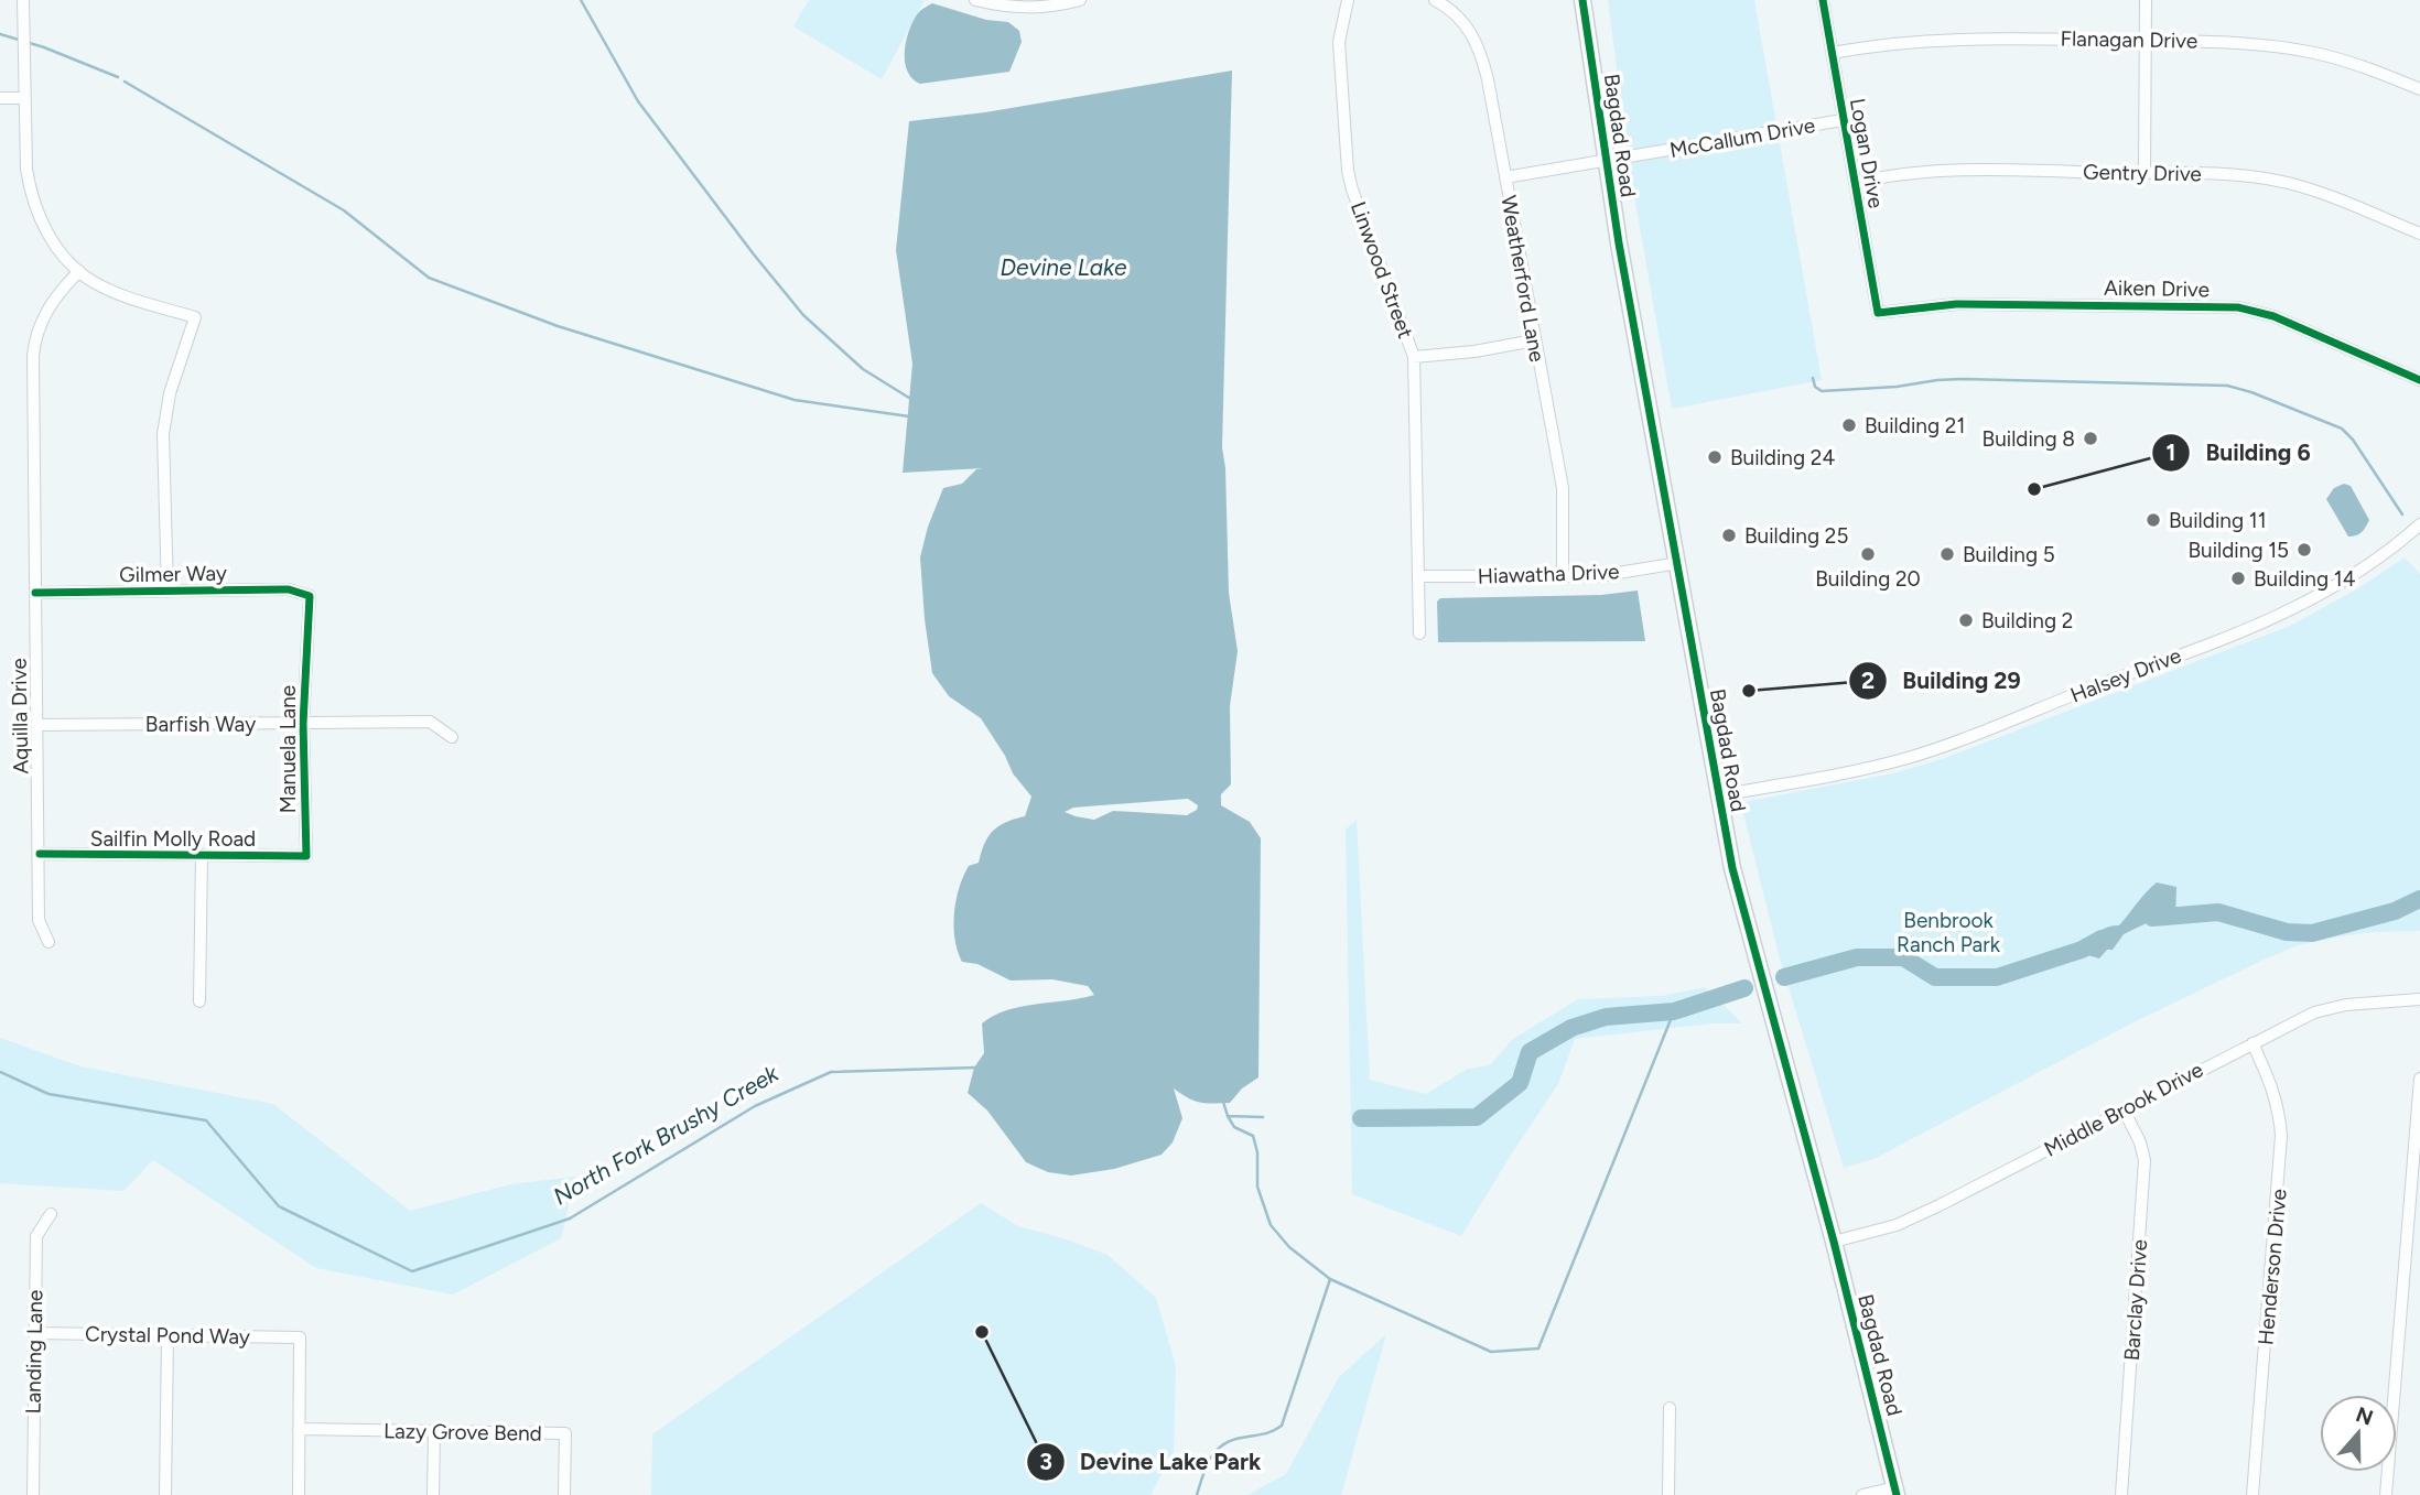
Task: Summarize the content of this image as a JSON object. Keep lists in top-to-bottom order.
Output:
{
  "streets": {
    "street": [
      "Flanagan Drive",
      "Bagdad Road",
      "McCallum Drive",
      "Logan Drive",
      "Gentry Drive",
      "Linwood Street",
      "Weatherford Lane",
      "Aiken Drive",
      "Gilmer Way",
      "Hiawatha Drive",
      "Halsey Drive",
      "Aquilla Drive",
      "Barfish Way",
      "Manuela Lane",
      "Sailfin Molly Road",
      "Middle Brook Drive",
      "Henderson Drive",
      "Barclay Drive",
      "Crystal Pond Way",
      "Landing Lane",
      "Lazy Grove Bend"
    ]
  },
  "crossings": [
    ["Flanagan Drive", "Logan Drive"],
    ["Bagdad Road", "McCallum Drive"],
    ["Bagdad Road", "Hiawatha Drive"],
    ["Bagdad Road", "Halsey Drive"],
    ["Bagdad Road", "Middle Brook Drive"],
    ["McCallum Drive", "Logan Drive"],
    ["McCallum Drive", "Weatherford Lane"],
    ["Logan Drive", "Gentry Drive"],
    ["Logan Drive", "Aiken Drive"],
    ["Linwood Street", "Hiawatha Drive"],
    ["Weatherford Lane", "Hiawatha Drive"],
    ["Gilmer Way", "Aquilla Drive"],
    ["Gilmer Way", "Manuela Lane"],
    ["Aquilla Drive", "Barfish Way"],
    ["Aquilla Drive", "Sailfin Molly Road"],
    ["Barfish Way", "Manuela Lane"],
    ["Manuela Lane", "Sailfin Molly Road"],
    ["Middle Brook Drive", "Henderson Drive"],
    ["Middle Brook Drive", "Barclay Drive"],
    ["Crystal Pond Way", "Landing Lane"],
    ["Crystal Pond Way", "Lazy Grove Bend"]
  ],
  "water": ["Devine Lake", "North Fork Brushy Creek"],
  "parks": ["Benbrook Ranch Park"],
  "places": [
    "Building 21",
    "Building 8",
    "Building 24",
    "Building 6",
    "Building 11",
    "Building 25",
    "Building 15",
    "Building 20",
    "Building 5",
    "Building 14",
    "Building 2",
    "Building 29",
    "Devine Lake Park"
  ],
  "north": "top"
}
